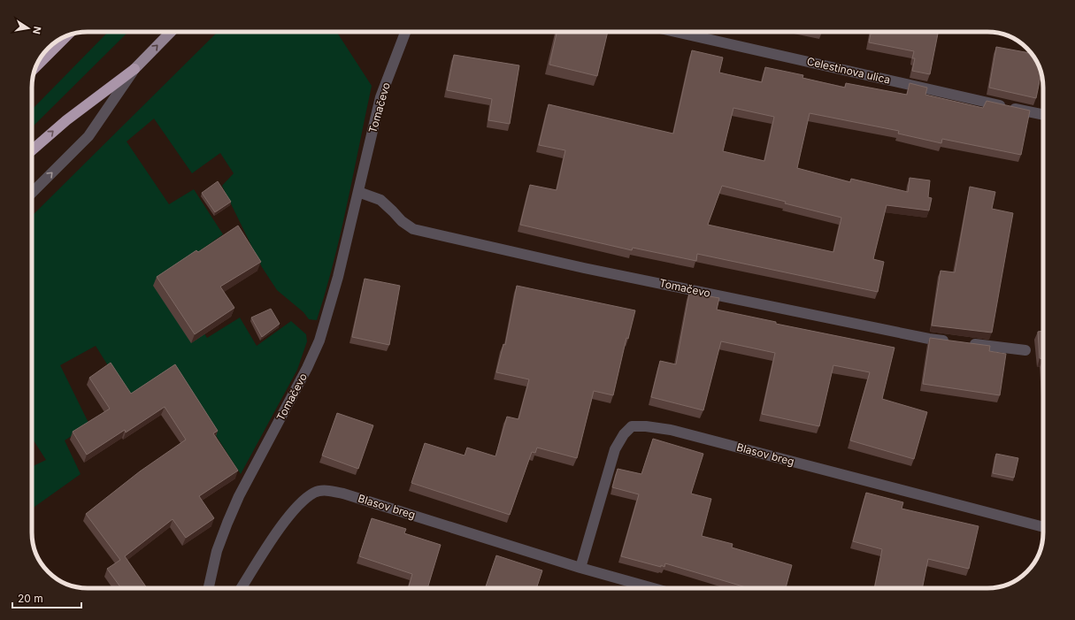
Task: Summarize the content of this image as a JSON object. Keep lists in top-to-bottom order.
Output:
{
  "streets": {
    "street": ["Celestinova ulica", "Tomačevo", "Blasov breg"]
  },
  "scale_bar": "20 m",
  "north": "right"
}
